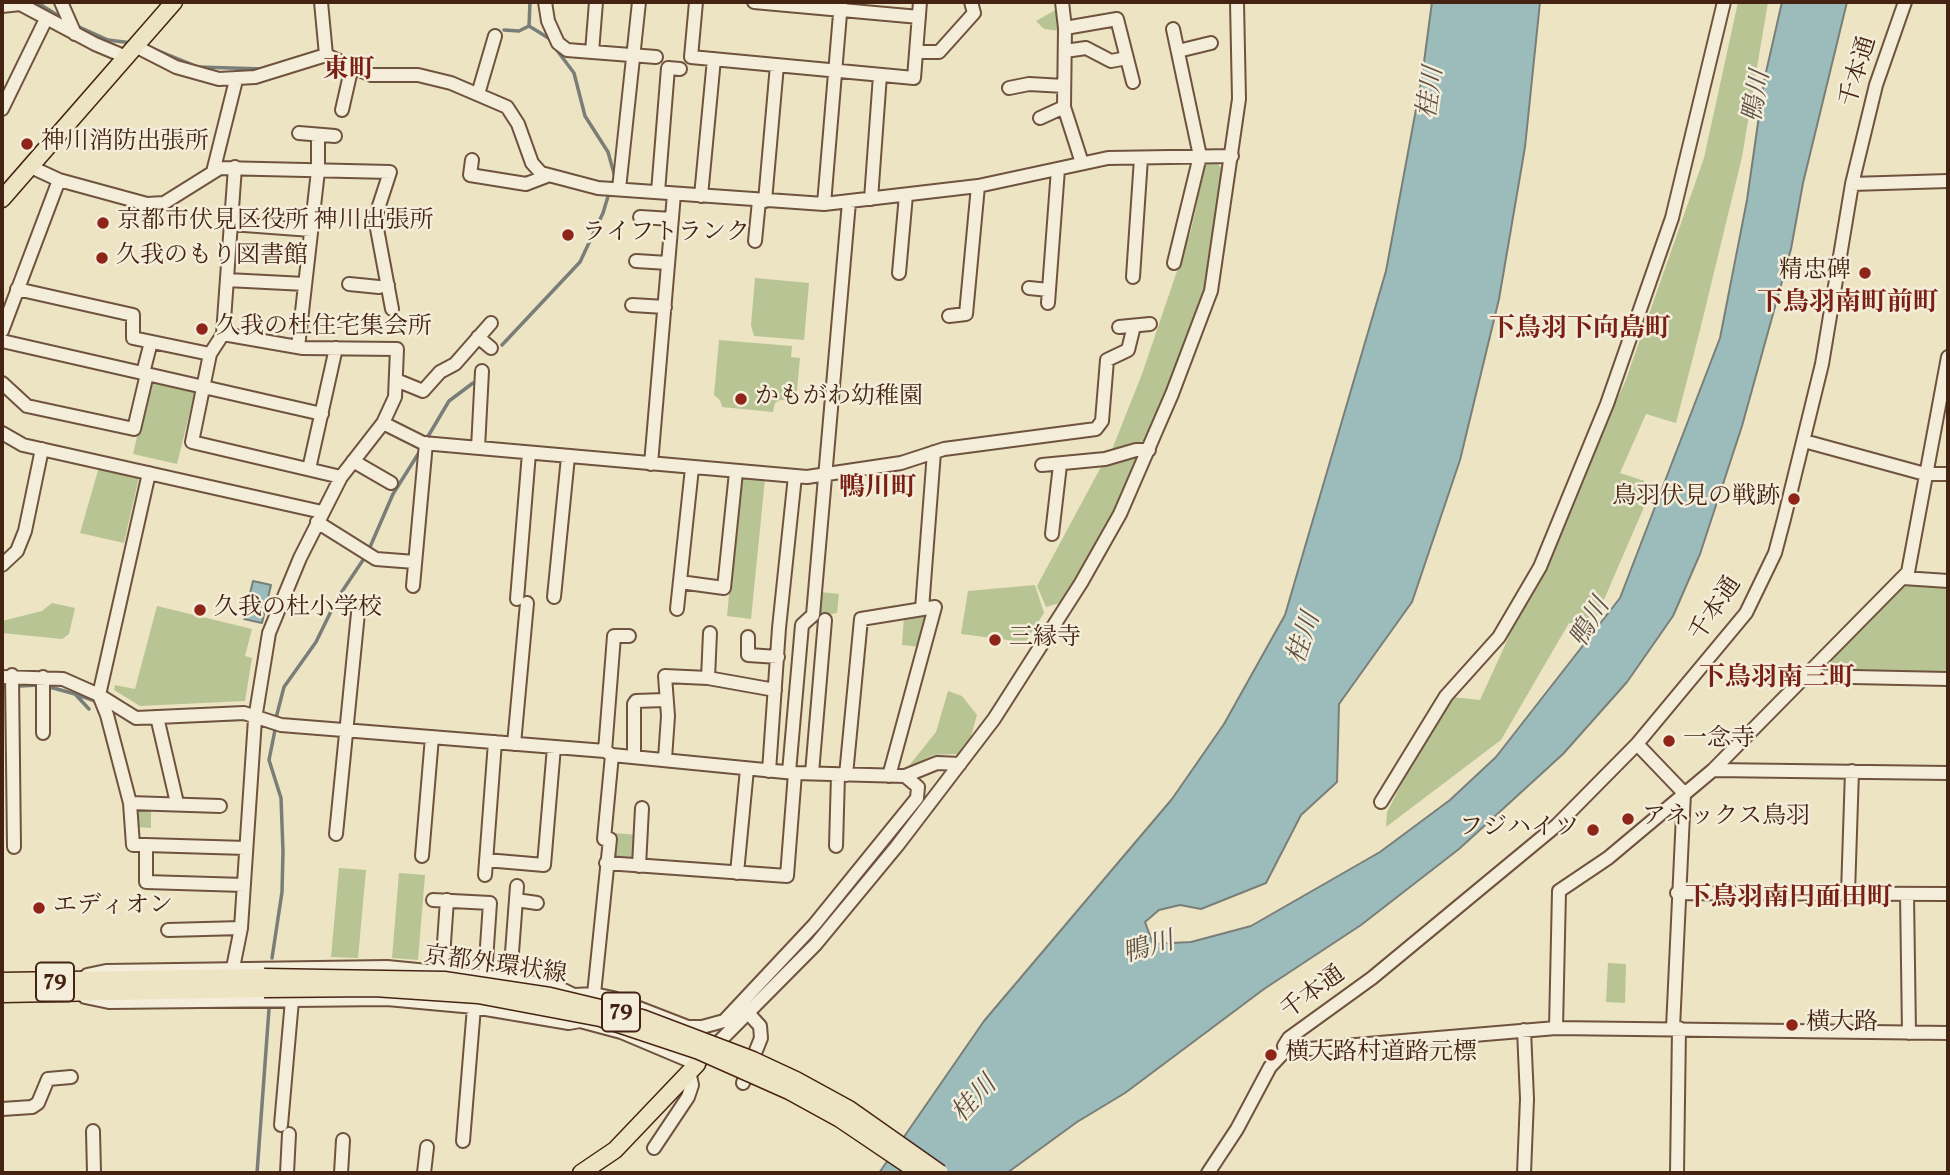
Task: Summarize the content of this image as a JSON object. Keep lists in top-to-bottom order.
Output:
{
  "streets": {
    "main road": ["京都外環状線", "79"],
    "street": ["千本通"]
  },
  "districts": [
    "東町",
    "下鳥羽南町前町",
    "下鳥羽下向島町",
    "鴨川町",
    "下鳥羽南三町",
    "下鳥羽南円面田町"
  ],
  "water": ["桂川", "鴨川"],
  "places": [
    "神川消防出張所",
    "京都市伏見区役所 神川出張所",
    "ライフトランク",
    "久我のもり図書館",
    "精忠碑",
    "久我の杜住宅集会所",
    "かもがわ幼稚園",
    "鳥羽伏見の戦跡",
    "久我の杜小学校",
    "三縁寺",
    "一念寺",
    "アネックス鳥羽",
    "フジハイツ",
    "エディオン",
    "横大路",
    "横大路村道路元標"
  ]
}
